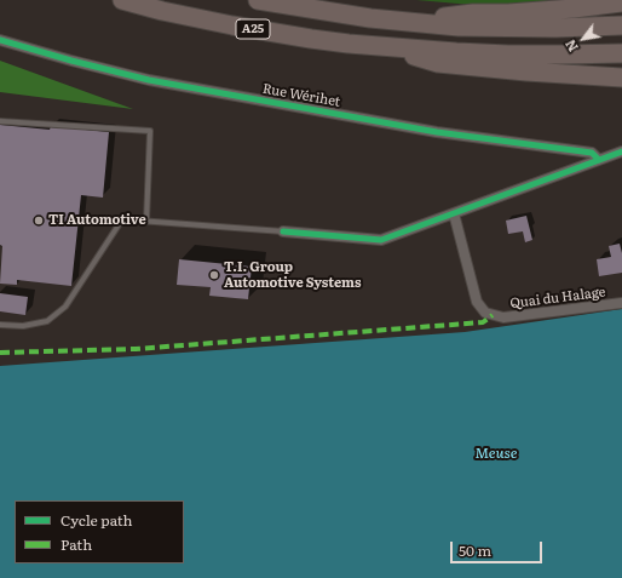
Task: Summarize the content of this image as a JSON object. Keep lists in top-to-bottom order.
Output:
{
  "streets": {
    "highway": ["A25"],
    "street": ["Rue Wérihet", "Quai du Halage"]
  },
  "water": ["Meuse"],
  "places": ["TI Automotive", "T.I. Group Automotive Systems"],
  "legend": ["Cycle path", "Path"],
  "scale_bar": "50 m",
  "north": "bottom left"
}
